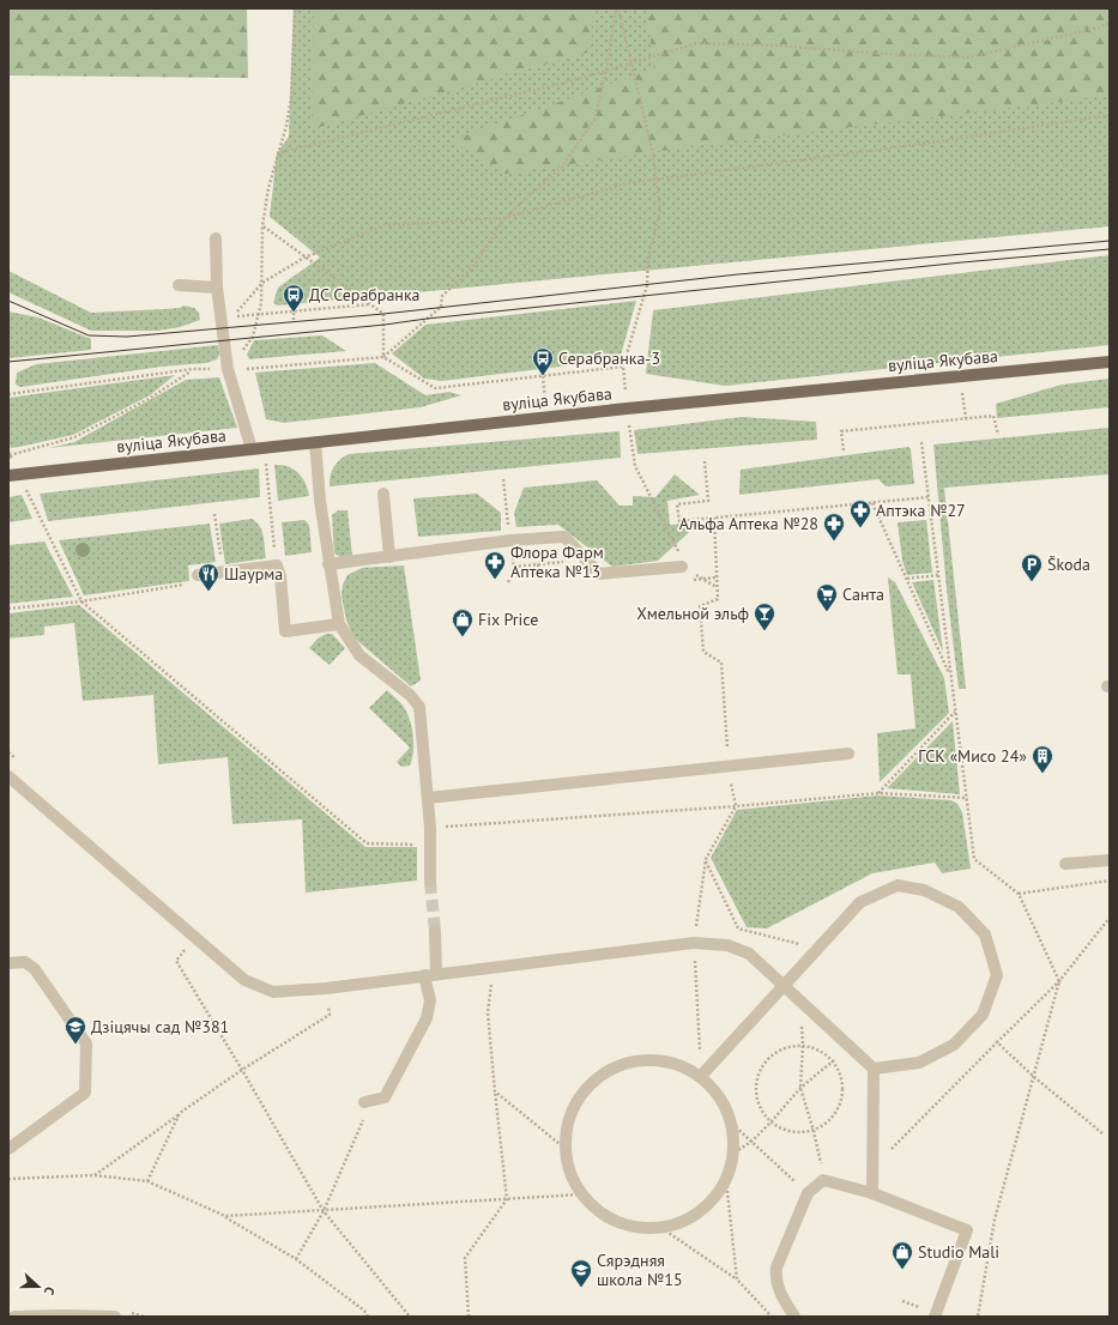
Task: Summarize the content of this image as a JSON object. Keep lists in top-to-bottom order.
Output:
{
  "streets": {
    "main road": ["вуліца Якубава"]
  },
  "places": {
    "bus stop": ["ДС Серабранка", "Серабранка-3"],
    "pharmacy": ["Аптэка №27", "Альфа Аптека №28", "Флора Фарм Аптека №13"],
    "parking": ["Škoda"],
    "restaurant": ["Шаурма"],
    "supermarket": ["Санта"],
    "bar": ["Хмельной эльф"],
    "shop": ["Fix Price", "Studio Mali"],
    "building": ["ГСК «Мисо 24»"],
    "school or university": ["Дзіцячы сад №381", "Сярэдняя школа №15"]
  },
  "north": "right"
}
